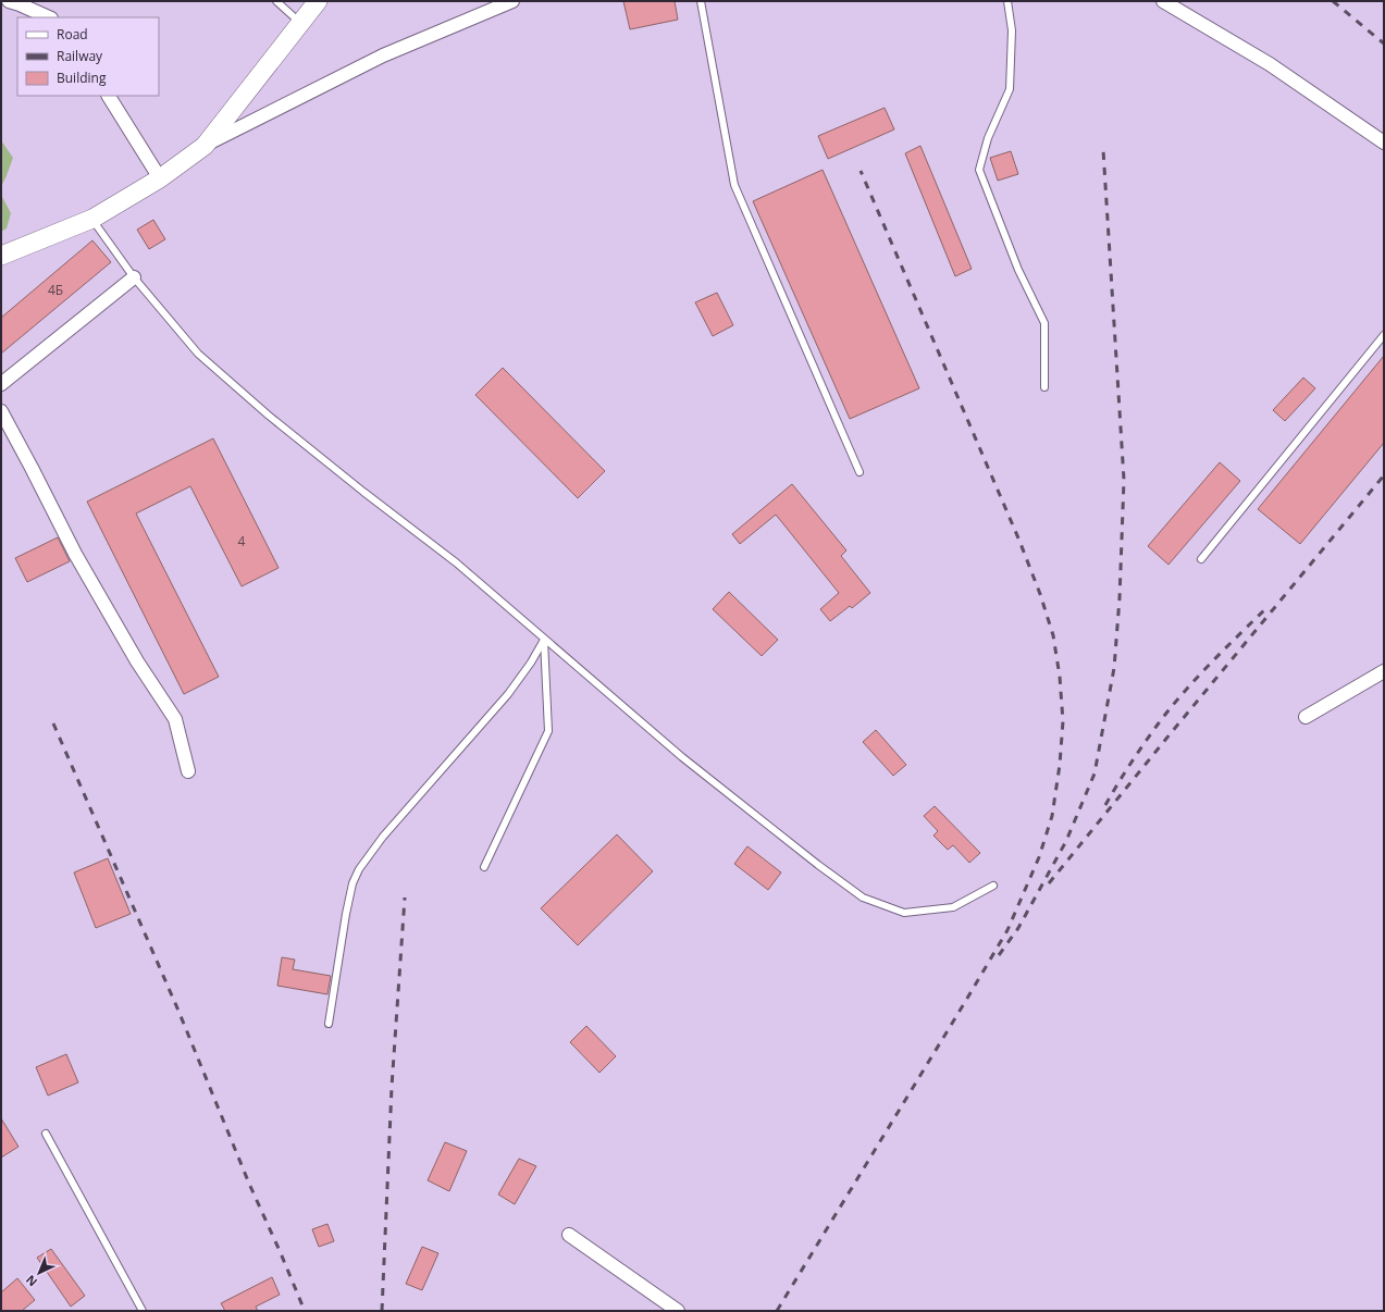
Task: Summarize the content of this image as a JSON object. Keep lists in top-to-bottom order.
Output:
{
  "house_numbers": ["4Б", "4"],
  "legend": ["Road", "Railway", "Building"],
  "north": "bottom left"
}
